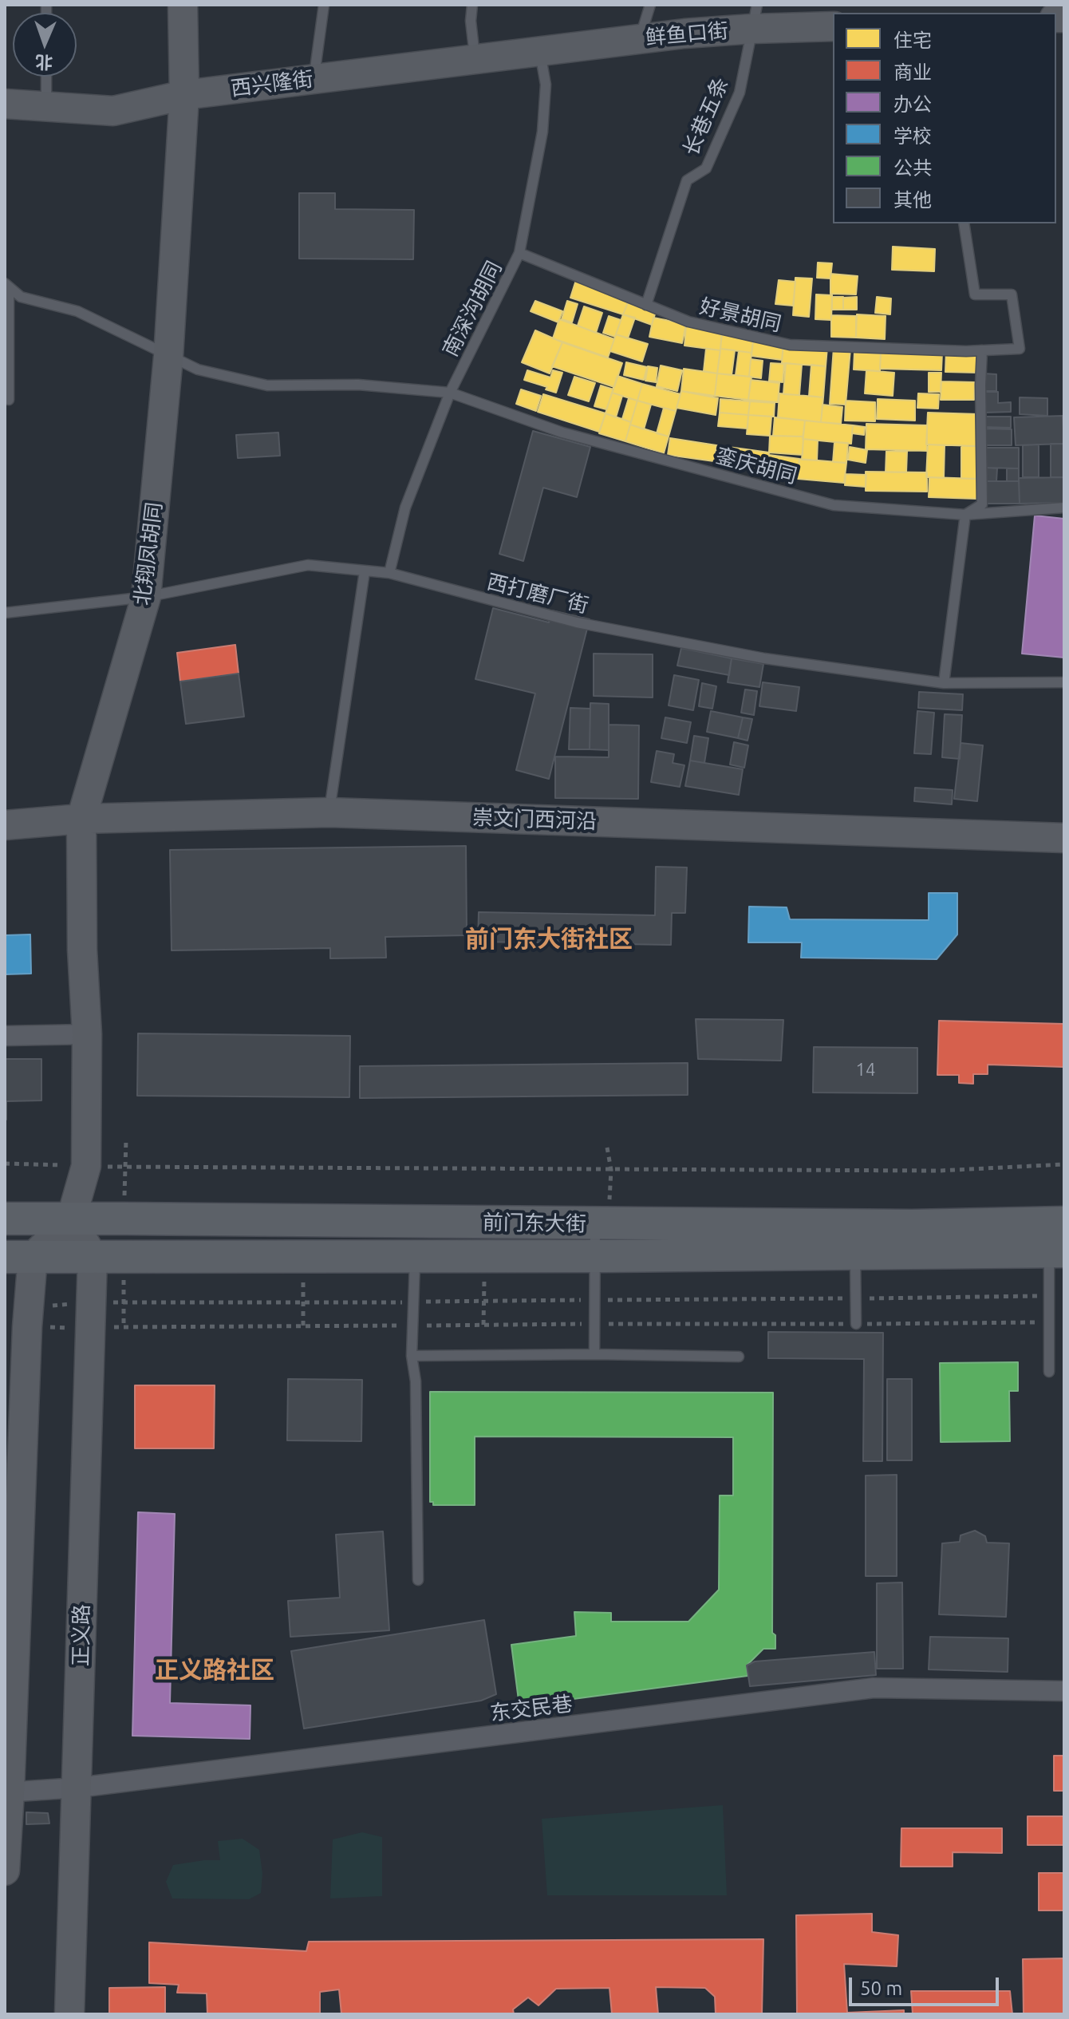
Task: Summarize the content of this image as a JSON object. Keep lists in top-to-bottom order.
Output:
{
  "streets": {
    "main road": ["前门东大街"],
    "street": [
      "鲜鱼口街",
      "西兴隆街",
      "北翔凤胡同",
      "崇文门西河沿",
      "正义路",
      "东交民巷"
    ],
    "lane": [
      "长巷五条",
      "南深沟胡同",
      "好景胡同",
      "銮庆胡同",
      "西打磨厂街"
    ]
  },
  "crossings": [
    ["鲜鱼口街", "西兴隆街"],
    ["鲜鱼口街", "长巷五条"],
    ["鲜鱼口街", "南深沟胡同"],
    ["西兴隆街", "南深沟胡同"],
    ["西兴隆街", "北翔凤胡同"],
    ["长巷五条", "好景胡同"],
    ["南深沟胡同", "好景胡同"],
    ["南深沟胡同", "銮庆胡同"],
    ["南深沟胡同", "西打磨厂街"],
    ["北翔凤胡同", "西打磨厂街"],
    ["北翔凤胡同", "崇文门西河沿"],
    ["北翔凤胡同", "前门东大街"],
    ["前门东大街", "正义路"],
    ["正义路", "东交民巷"]
  ],
  "districts": ["前门东大街社区", "正义路社区"],
  "house_numbers": ["14"],
  "legend": [
    "住宅",
    "商业",
    "办公",
    "学校",
    "公共",
    "其他"
  ],
  "scale_bar": "50 m",
  "north": "bottom"
}
